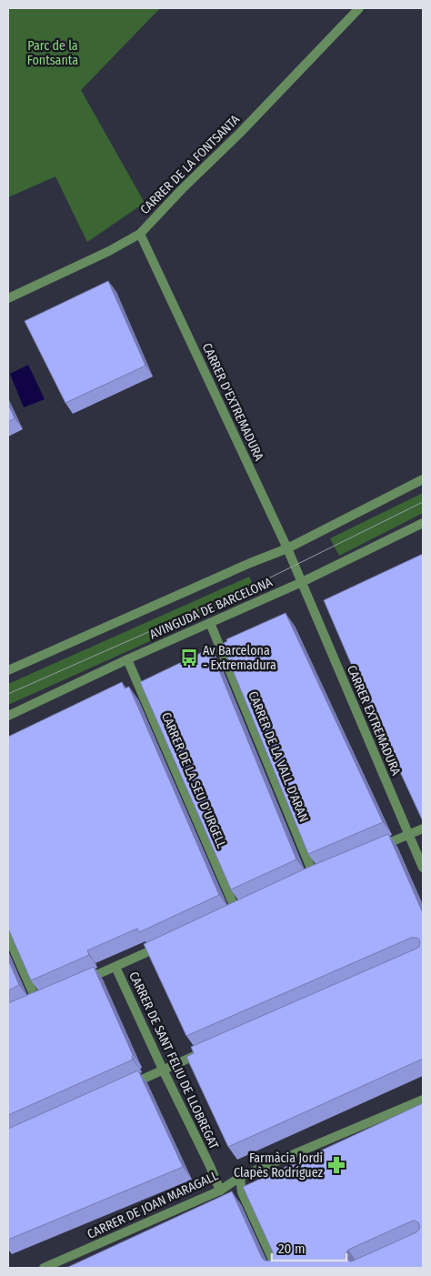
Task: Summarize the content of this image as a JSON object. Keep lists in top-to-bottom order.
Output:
{
  "streets": {
    "street": [
      "CARRER DE LA FONTSANTA",
      "CARRER D'EXTREMADURA",
      "AVINGUDA DE BARCELONA",
      "CARRER EXTREMADURA",
      "CARRER DE LA VALL D'ARAN",
      "CARRER DE LA SEU D'URGELL",
      "CARRER DE SANT FELIU DE LLOBREGAT",
      "CARRER DE JOAN MARAGALL"
    ]
  },
  "crossings": [
    ["CARRER DE LA FONTSANTA", "CARRER D'EXTREMADURA"],
    ["CARRER D'EXTREMADURA", "AVINGUDA DE BARCELONA"],
    ["CARRER D'EXTREMADURA", "CARRER EXTREMADURA"],
    ["AVINGUDA DE BARCELONA", "CARRER EXTREMADURA"],
    ["AVINGUDA DE BARCELONA", "CARRER DE LA VALL D'ARAN"],
    ["AVINGUDA DE BARCELONA", "CARRER DE LA SEU D'URGELL"],
    ["CARRER DE SANT FELIU DE LLOBREGAT", "CARRER DE JOAN MARAGALL"]
  ],
  "parks": ["Parc de la Fontsanta"],
  "places": {
    "bus stop": ["Av Barcelona - Extremadura"],
    "pharmacy": ["Farmàcia Jordi Clapès Rodríguez"]
  },
  "scale_bar": "20 m"
}
